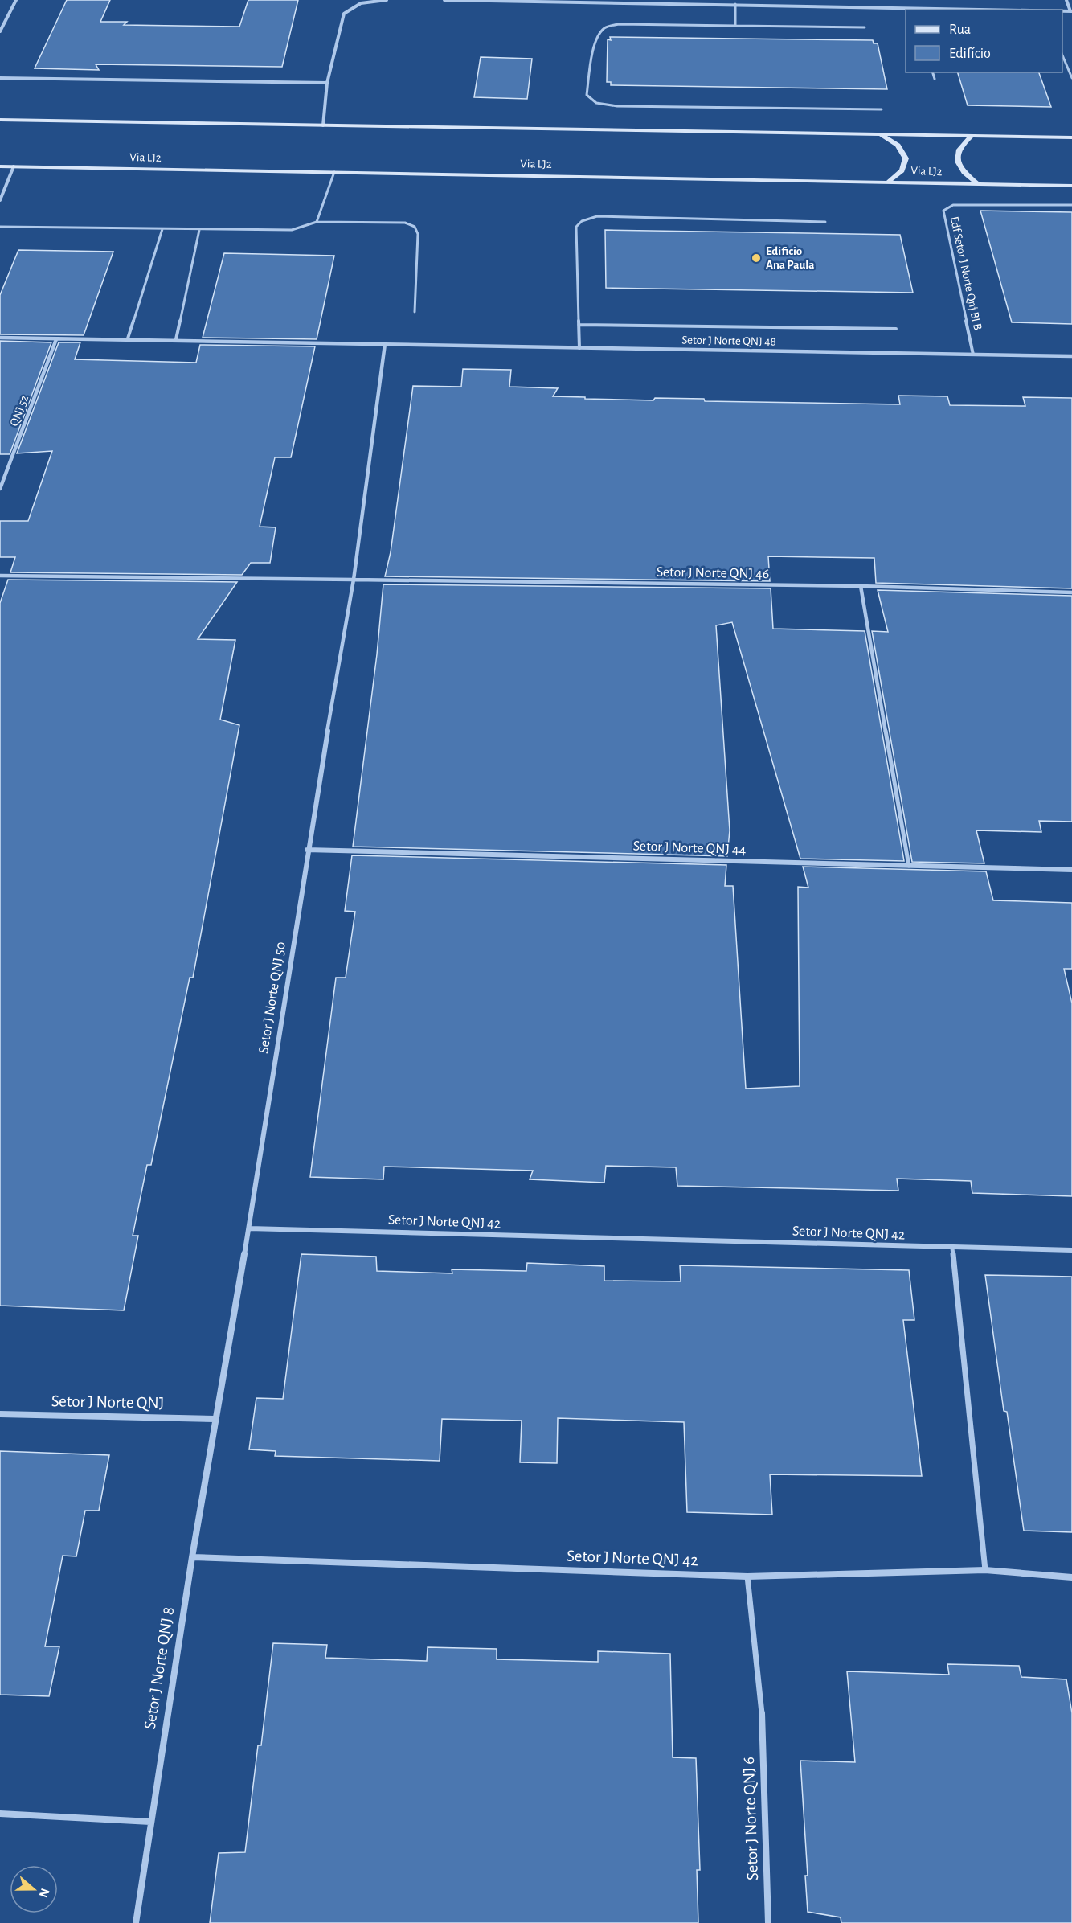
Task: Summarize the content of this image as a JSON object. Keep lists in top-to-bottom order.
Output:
{
  "streets": {
    "main road": ["Via LJ2"],
    "street": [
      "Setor J Norte QNJ 48",
      "QNJ 52",
      "Setor J Norte QNJ 46",
      "Setor J Norte QNJ 44",
      "Setor J Norte QNJ 50",
      "Setor J Norte QNJ 42",
      "Setor J Norte QNJ",
      "Setor J Norte QNJ 8",
      "Setor J Norte QNJ 6"
    ],
    "lane": ["Edf Setor J Norte Qnj BI B"]
  },
  "crossings": [
    ["Edf Setor J Norte Qnj BI B", "Setor J Norte QNJ 48"],
    ["Setor J Norte QNJ 48", "QNJ 52"],
    ["Setor J Norte QNJ 48", "Setor J Norte QNJ 50"],
    ["Setor J Norte QNJ 46", "Setor J Norte QNJ 50"],
    ["Setor J Norte QNJ 44", "Setor J Norte QNJ 50"],
    ["Setor J Norte QNJ 50", "Setor J Norte QNJ 42"],
    ["Setor J Norte QNJ 50", "Setor J Norte QNJ"],
    ["Setor J Norte QNJ 50", "Setor J Norte QNJ 8"],
    ["Setor J Norte QNJ 42", "Setor J Norte QNJ 8"],
    ["Setor J Norte QNJ", "Setor J Norte QNJ 8"]
  ],
  "places": ["Edificio Ana Paula"],
  "legend": ["Rua", "Edifício"],
  "north": "right"
}
